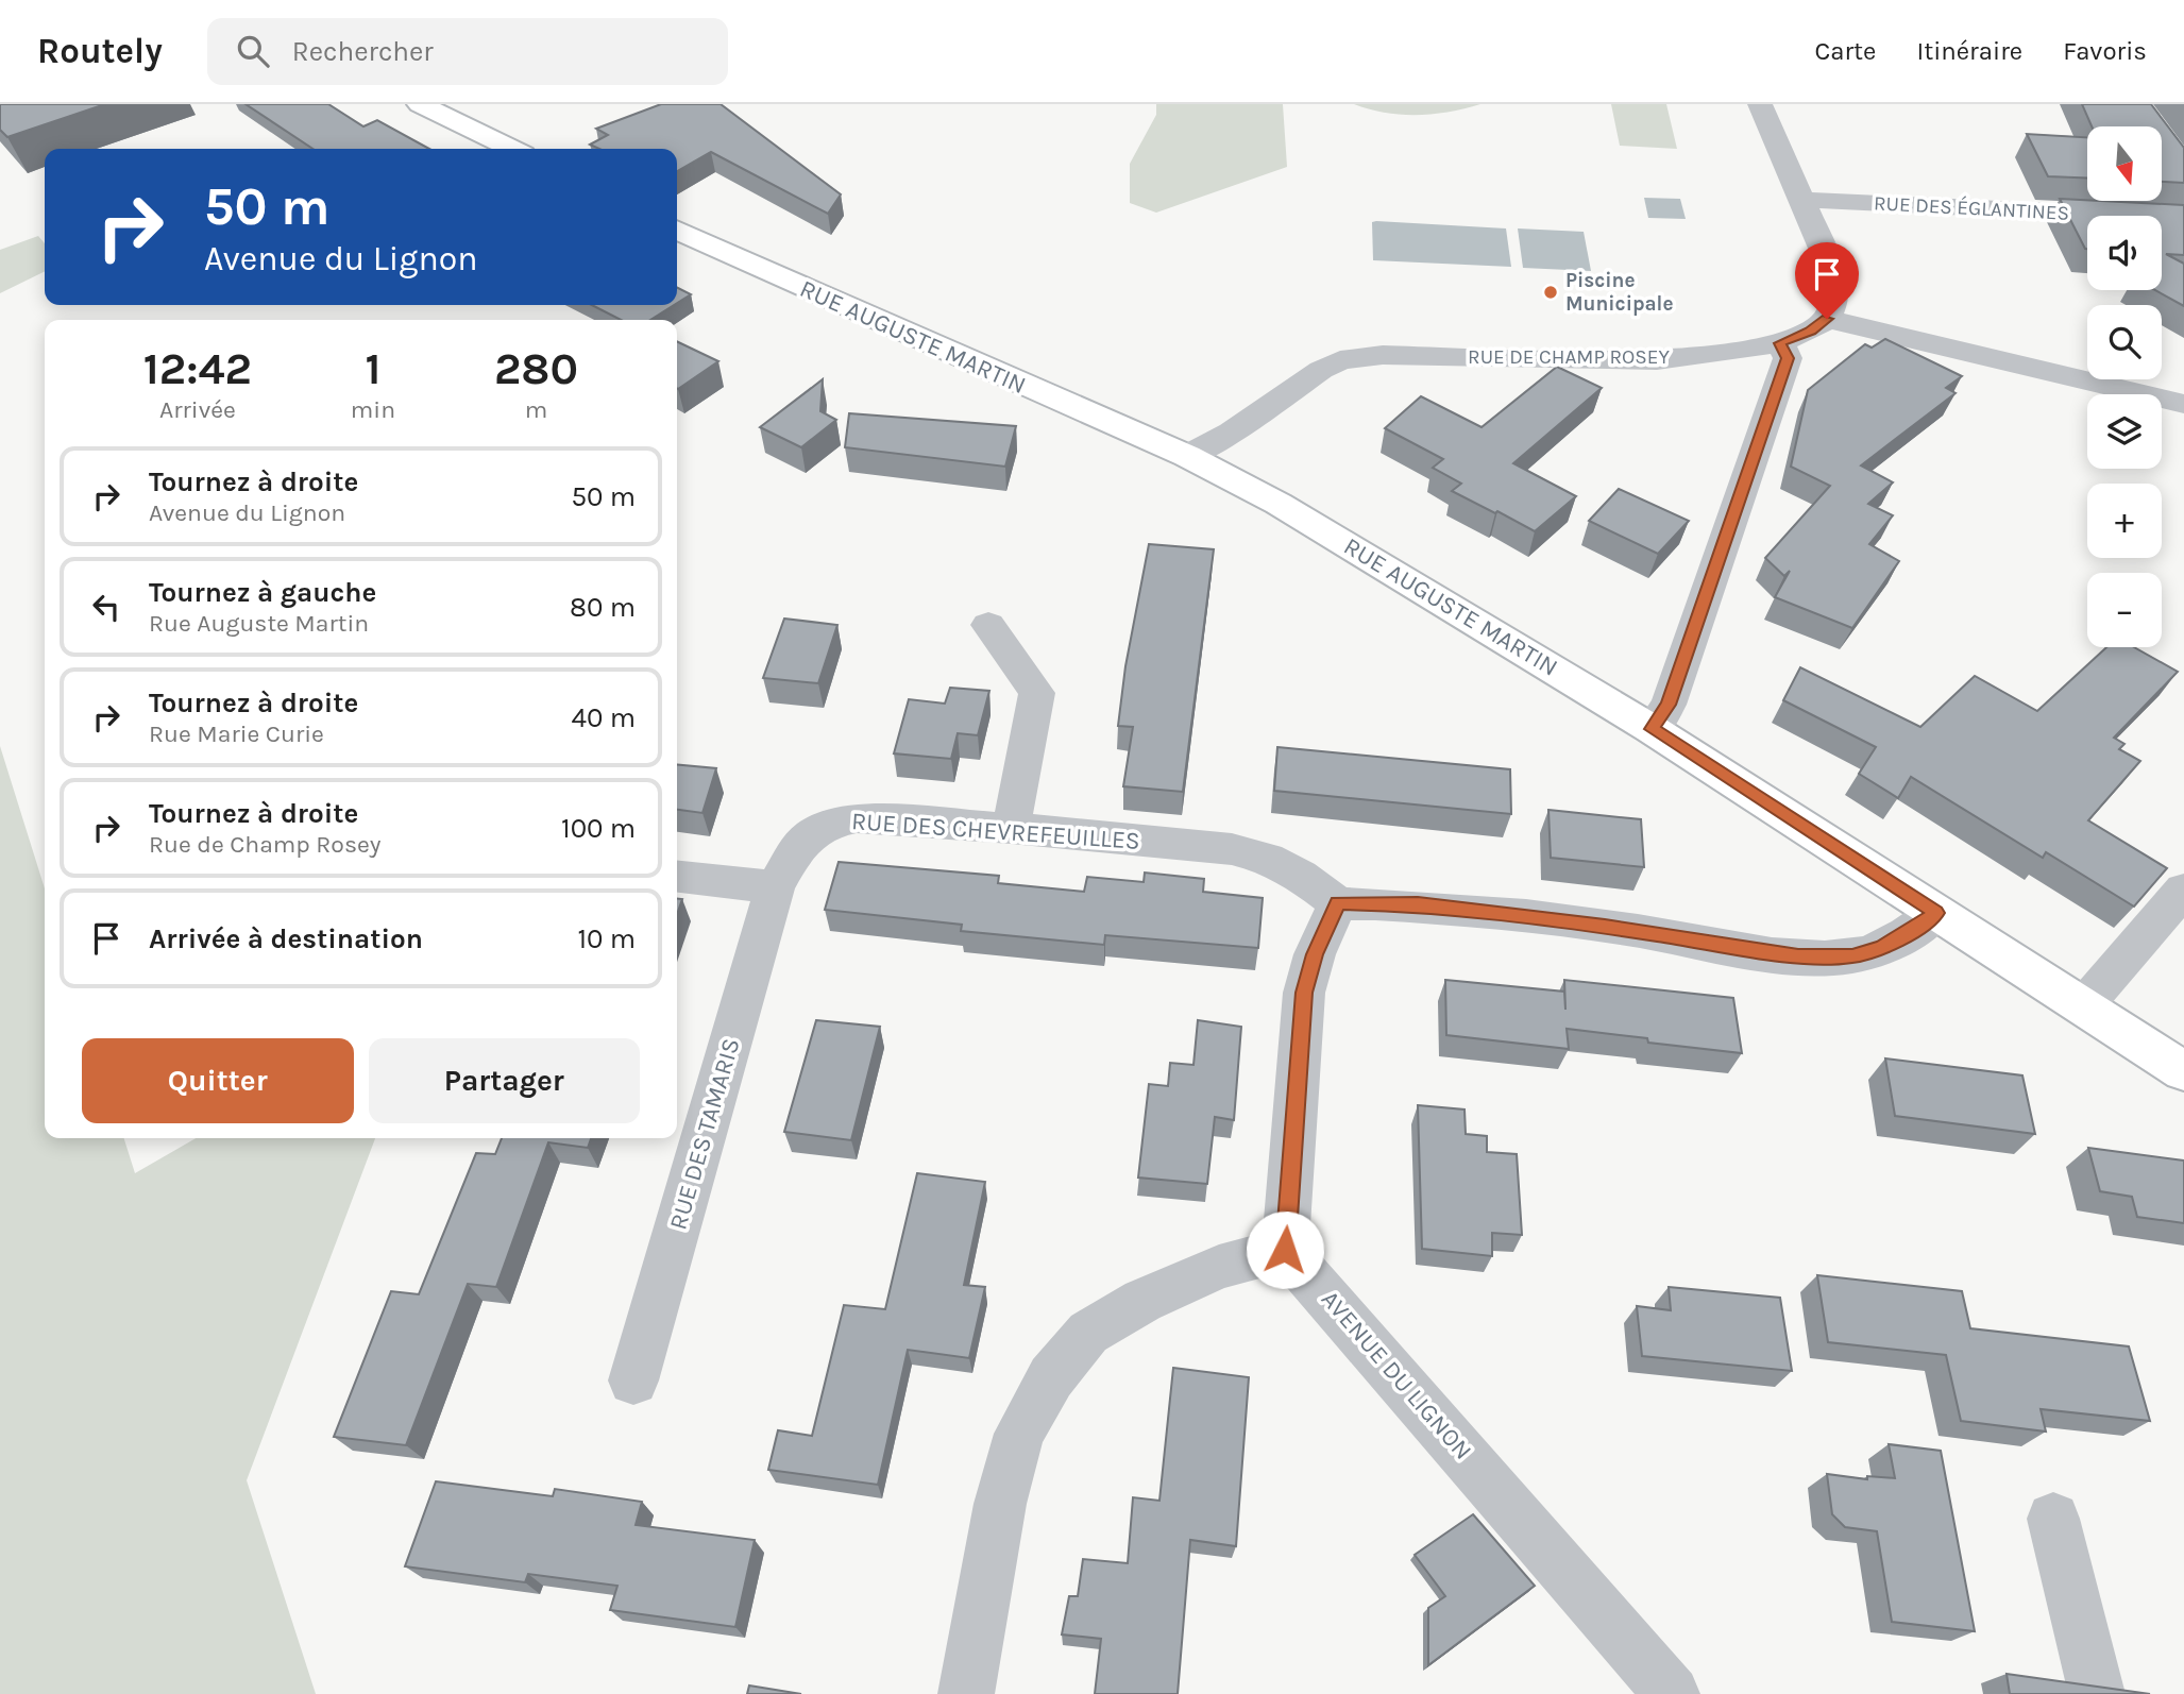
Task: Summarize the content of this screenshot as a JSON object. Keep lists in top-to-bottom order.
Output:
{
  "streets": {
    "main road": ["RUE AUGUSTE MARTIN"],
    "street": [
      "RUE DES ÉGLANTINES",
      "RUE DE CHAMP ROSEY",
      "RUE DES CHEVREFEUILLES",
      "RUE DES TAMARIS",
      "AVENUE DU LIGNON"
    ]
  },
  "crossings": [
    ["RUE AUGUSTE MARTIN", "RUE DE CHAMP ROSEY"],
    ["RUE DES CHEVREFEUILLES", "RUE DES TAMARIS"]
  ],
  "places": ["Piscine Municipale"],
  "north": "bottom",
  "page": {
    "header": "Routely",
    "search": "Rechercher",
    "nav": ["Carte", "Itinéraire", "Favoris"],
    "map_buttons": ["+", "−"],
    "turn": ["50 m", "Avenue du Lignon"],
    "eta": [
      "12:42",
      "Arrivée",
      "1",
      "min",
      "280",
      "m"
    ],
    "list": [
      {
        "name": "Tournez à droite",
        "note": "Avenue du Lignon",
        "value": "50 m"
      },
      {
        "name": "Tournez à gauche",
        "note": "Rue Auguste Martin",
        "value": "80 m"
      },
      {
        "name": "Tournez à droite",
        "note": "Rue Marie Curie",
        "value": "40 m"
      },
      {
        "name": "Tournez à droite",
        "note": "Rue de Champ Rosey",
        "value": "100 m"
      },
      {
        "name": "Arrivée à destination",
        "value": "10 m"
      }
    ],
    "buttons": ["Quitter", "Partager"]
  }
}
